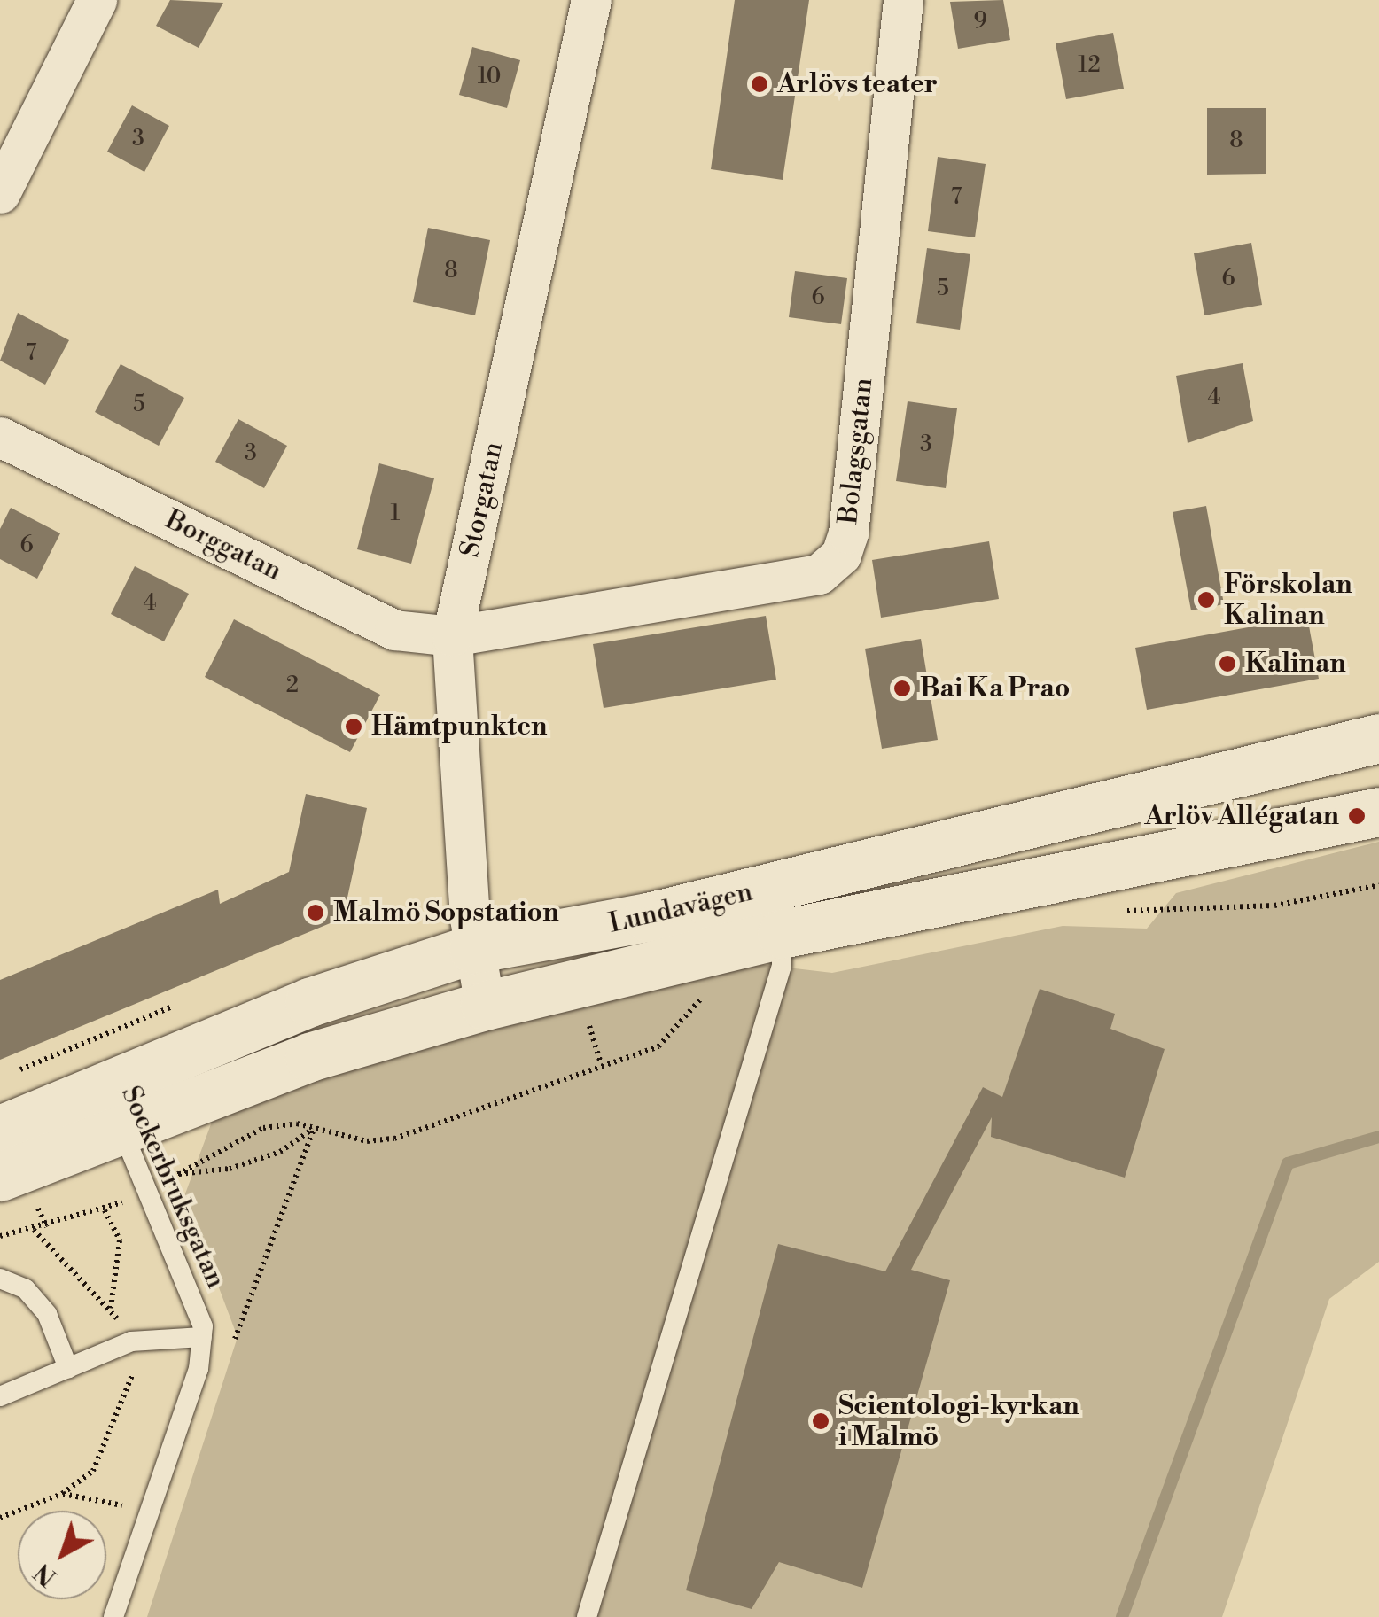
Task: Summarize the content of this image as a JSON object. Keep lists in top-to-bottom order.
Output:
{
  "streets": {
    "main road": ["Lundavägen"],
    "street": ["Bolagsgatan", "Storgatan", "Borggatan"],
    "lane": ["Sockerbruksgatan"]
  },
  "crossings": [
    ["Bolagsgatan", "Storgatan"],
    ["Bolagsgatan", "Borggatan"],
    ["Storgatan", "Borggatan"],
    ["Storgatan", "Lundavägen"],
    ["Lundavägen", "Sockerbruksgatan"]
  ],
  "places": [
    "Arlövs teater",
    "Förskolan Kalinan",
    "Kalinan",
    "Bai Ka Prao",
    "Hämtpunkten",
    "Arlöv Allégatan",
    "Malmö Sopstation",
    "Scientologi-kyrkan i Malmö"
  ],
  "house_numbers": [
    "9",
    "12",
    "10",
    "3",
    "8",
    "7",
    "8",
    "6",
    "5",
    "6",
    "7",
    "4",
    "5",
    "3",
    "3",
    "1",
    "6",
    "4",
    "2"
  ],
  "north": "bottom left"
}
